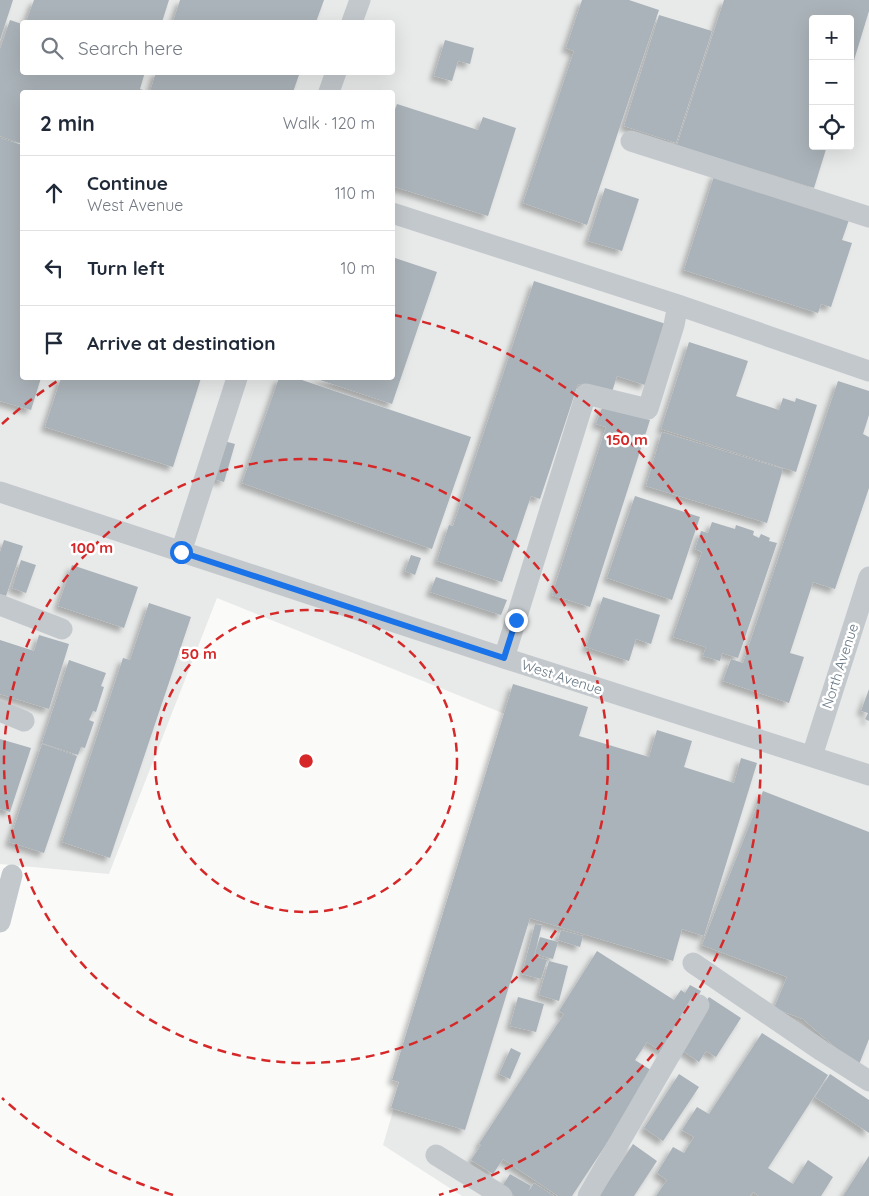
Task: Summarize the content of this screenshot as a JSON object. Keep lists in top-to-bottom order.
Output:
{
  "streets": {
    "street": ["North Avenue", "West Avenue"]
  },
  "crossings": [
    ["North Avenue", "West Avenue"]
  ],
  "page": {
    "map_buttons": ["+", "−"],
    "search": "Search here",
    "heading": ["2 min", "Walk · 120 m"],
    "list": [
      ["Continue", "West Avenue", "110 m"],
      ["Turn left", "10 m"],
      "Arrive at destination"
    ]
  },
  "rings": ["150 m", "100 m", "50 m"]
}
